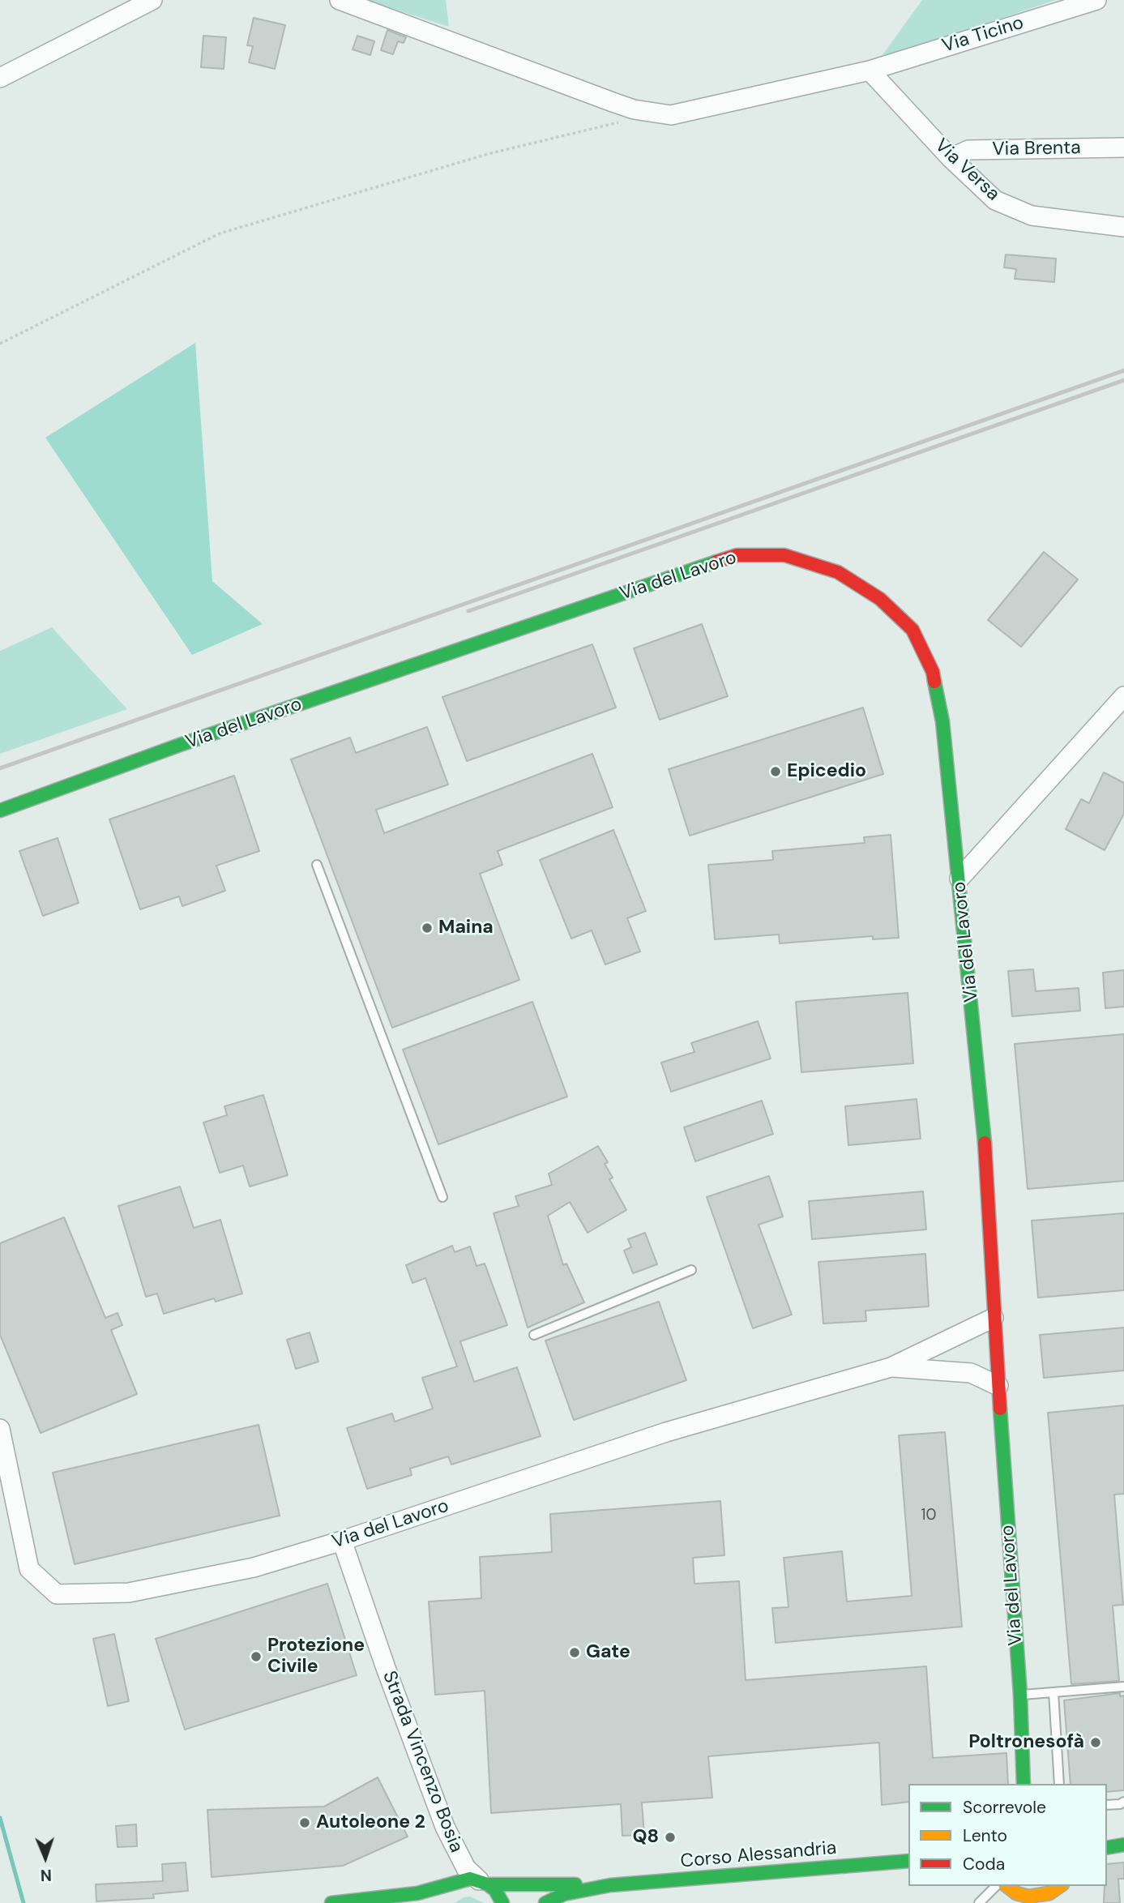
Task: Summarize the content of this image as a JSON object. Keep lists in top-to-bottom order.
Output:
{
  "streets": {
    "street": [
      "Via Ticino",
      "Via Brenta",
      "Via Versa",
      "Via del Lavoro",
      "Strada Vincenzo Bosia",
      "Corso Alessandria"
    ]
  },
  "crossings": [
    ["Via Ticino", "Via Versa"],
    ["Via Brenta", "Via Versa"],
    ["Via del Lavoro", "Strada Vincenzo Bosia"],
    ["Strada Vincenzo Bosia", "Corso Alessandria"]
  ],
  "places": [
    "Epicedio",
    "Maina",
    "Gate",
    "Protezione Civile",
    "Poltronesofà",
    "Autoleone 2",
    "Q8"
  ],
  "house_numbers": ["10"],
  "legend": ["Scorrevole", "Lento", "Coda"],
  "north": "bottom"
}
